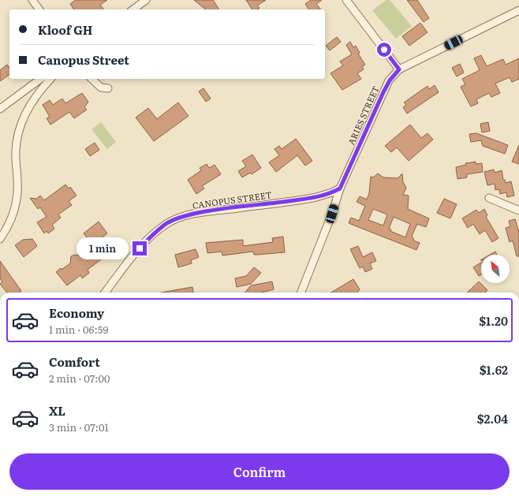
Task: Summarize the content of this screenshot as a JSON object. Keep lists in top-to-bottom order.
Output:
{
  "streets": {
    "street": ["ARIES STREET", "CANOPUS STREET"]
  },
  "crossings": [
    ["ARIES STREET", "CANOPUS STREET"]
  ],
  "north": "top left",
  "page": {
    "banner": ["Kloof GH", "Canopus Street"],
    "bubble": "1 min",
    "list": [
      {
        "name": "Economy",
        "note": "1 min · 06:59",
        "value": "$1.20"
      },
      {
        "name": "Comfort",
        "note": "2 min · 07:00",
        "value": "$1.62"
      },
      {
        "name": "XL",
        "note": "3 min · 07:01",
        "value": "$2.04"
      }
    ],
    "buttons": "Confirm"
  }
}
